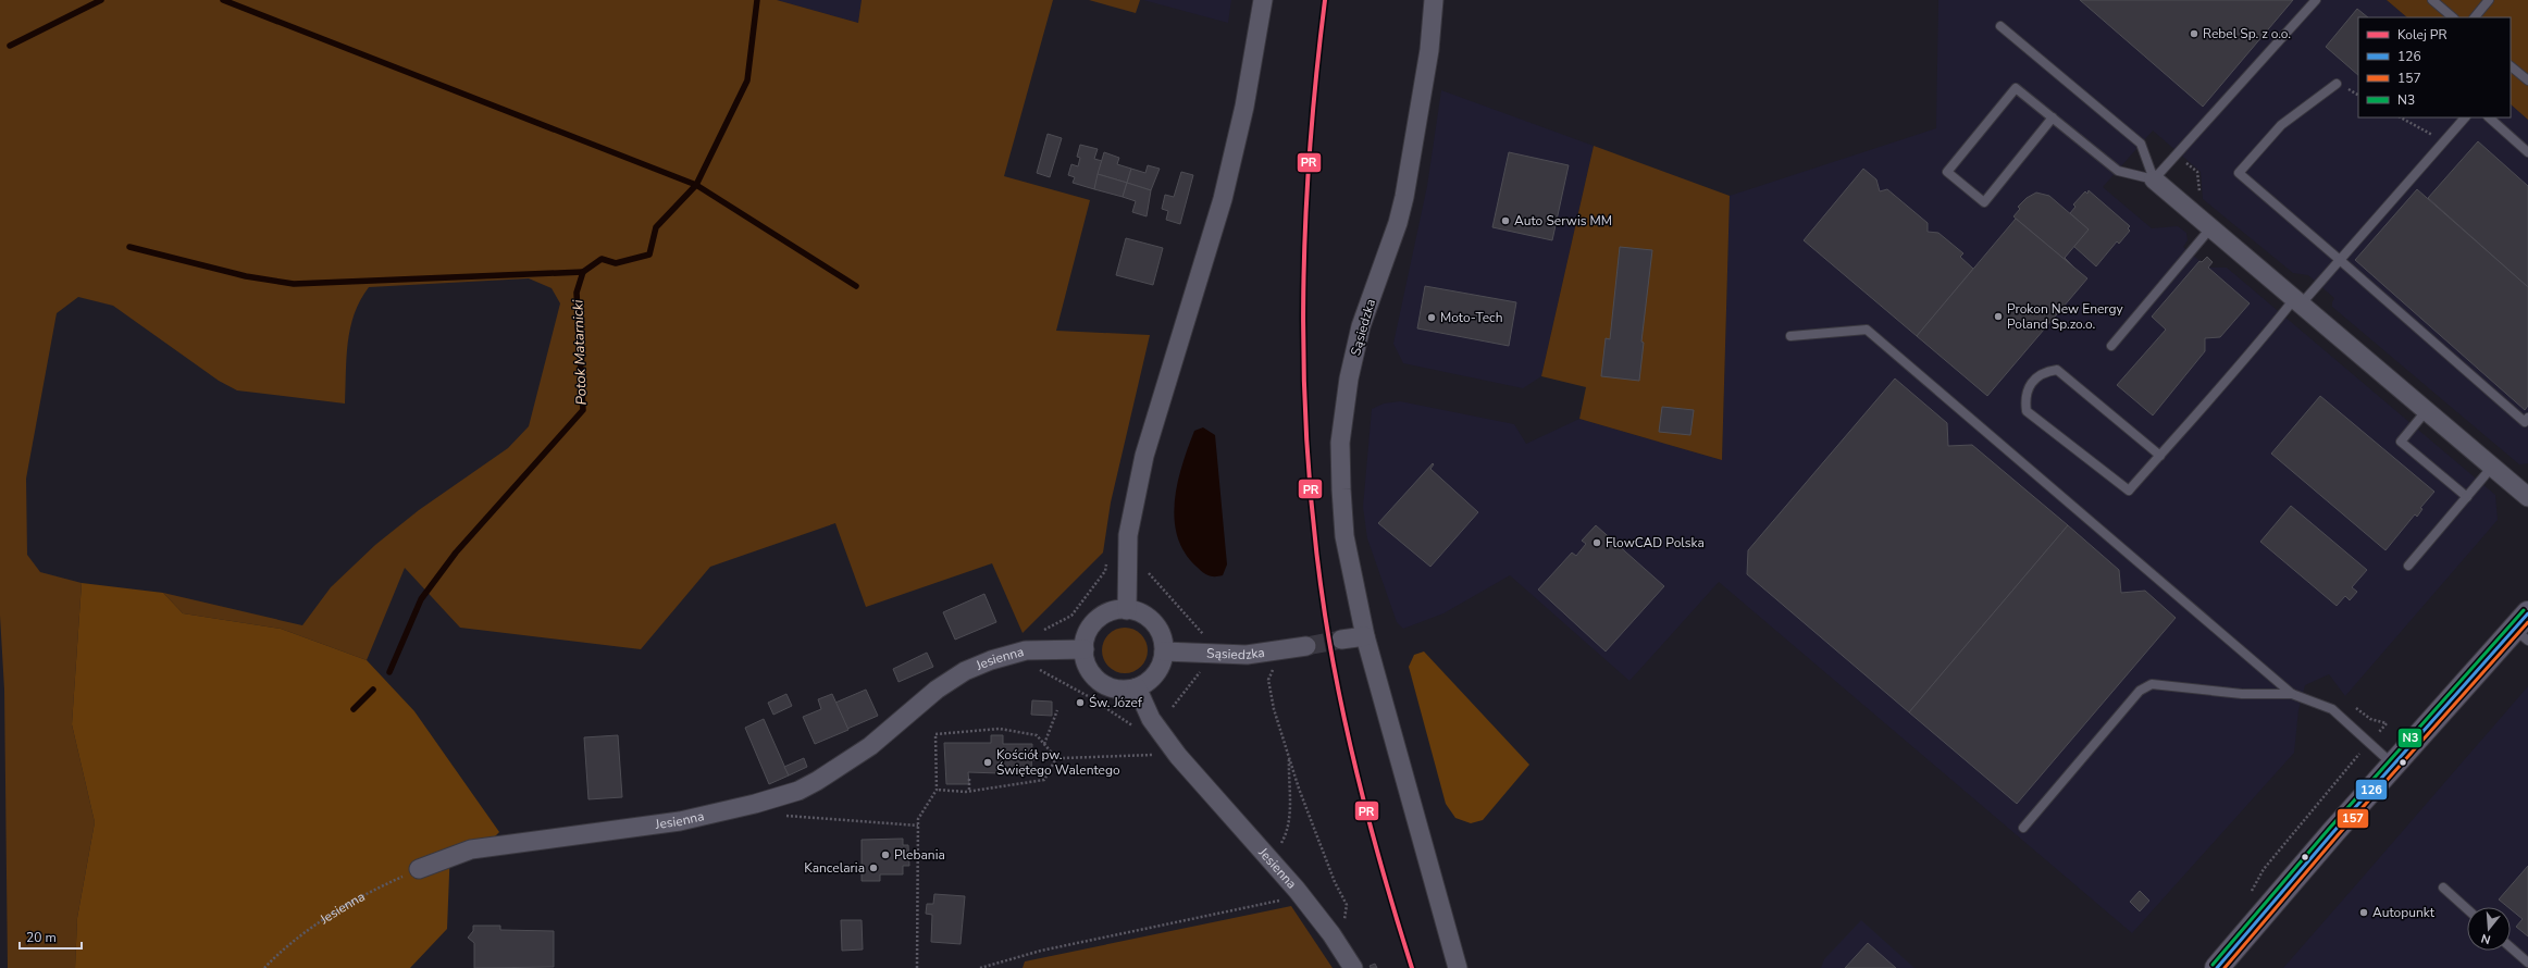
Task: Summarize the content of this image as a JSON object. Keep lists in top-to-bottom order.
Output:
{
  "streets": {
    "street": ["Sąsiedzka", "Jesienna"]
  },
  "crossings": [
    ["Sąsiedzka", "Jesienna"]
  ],
  "water": ["Potok Matarnicki"],
  "places": [
    "Rebel Sp. z o.o.",
    "Auto Serwis MM",
    "Prokon New Energy Poland Sp.zo.o.",
    "Moto-Tech",
    "FlowCAD Polska",
    "Św. Józef",
    "Kościół pw. Świętego Walentego",
    "Plebania",
    "Kancelaria",
    "Autopunkt"
  ],
  "lines": [
    "rail line PR",
    "transit line N3",
    "transit line 126",
    "transit line 157"
  ],
  "legend": [
    "Kolej PR",
    "126",
    "157",
    "N3"
  ],
  "scale_bar": "20 m",
  "north": "bottom"
}
